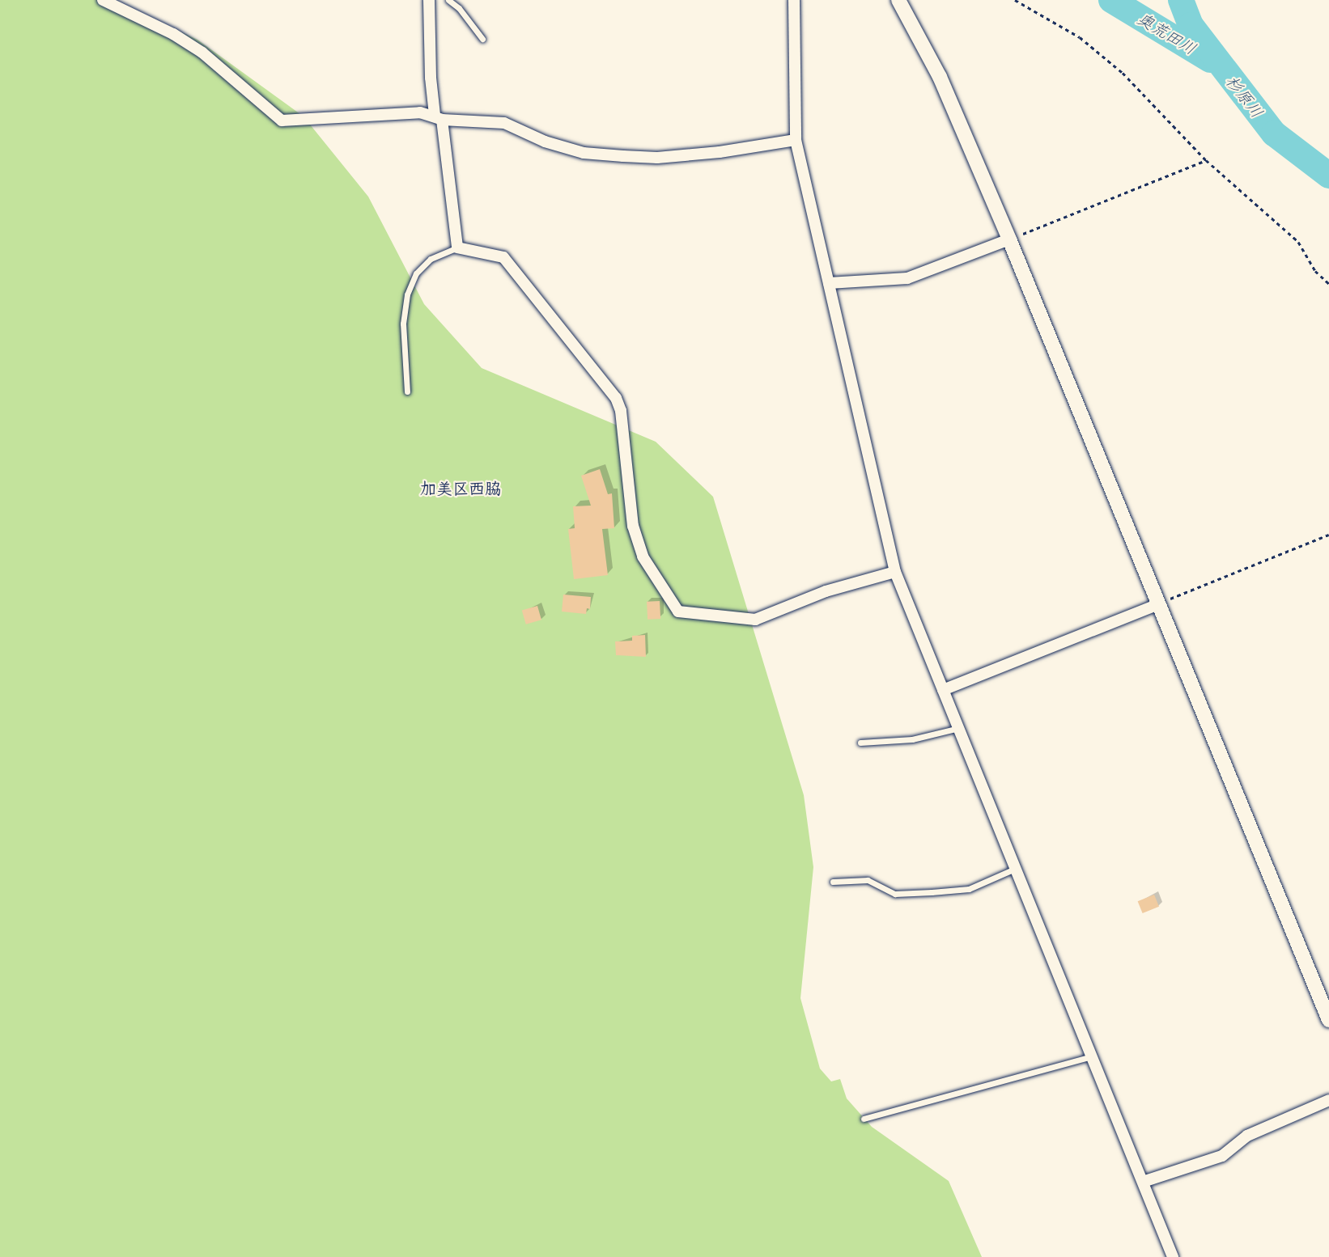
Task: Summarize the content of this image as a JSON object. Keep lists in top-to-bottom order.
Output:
{
  "districts": ["加美区西脇"],
  "water": ["奥荒田川", "杉原川"]
}
